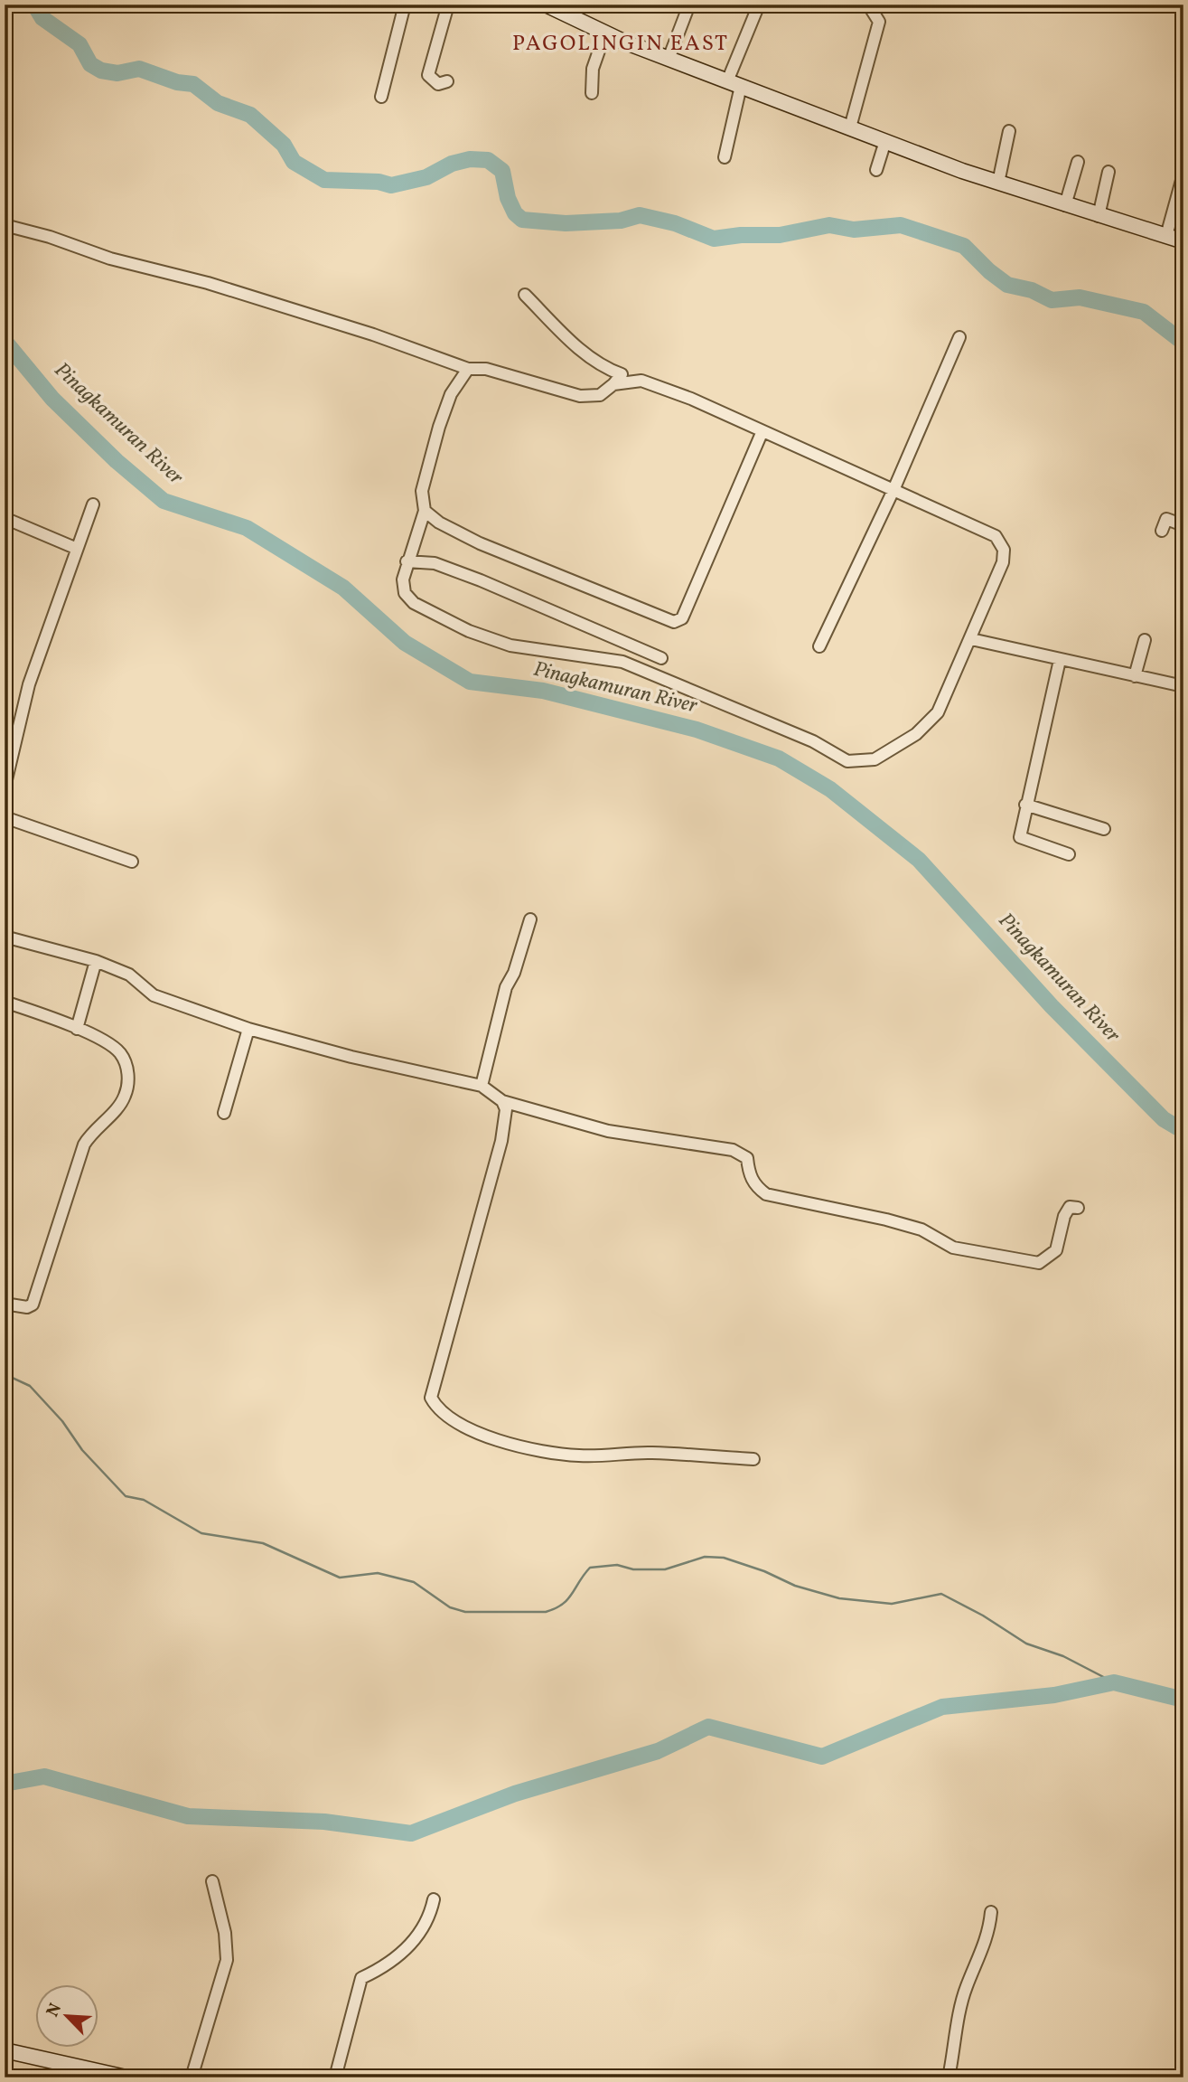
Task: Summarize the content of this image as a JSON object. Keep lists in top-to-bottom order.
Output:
{
  "districts": ["PAGOLINGIN EAST"],
  "water": ["Pinagkamuran River"],
  "north": "top left"
}
